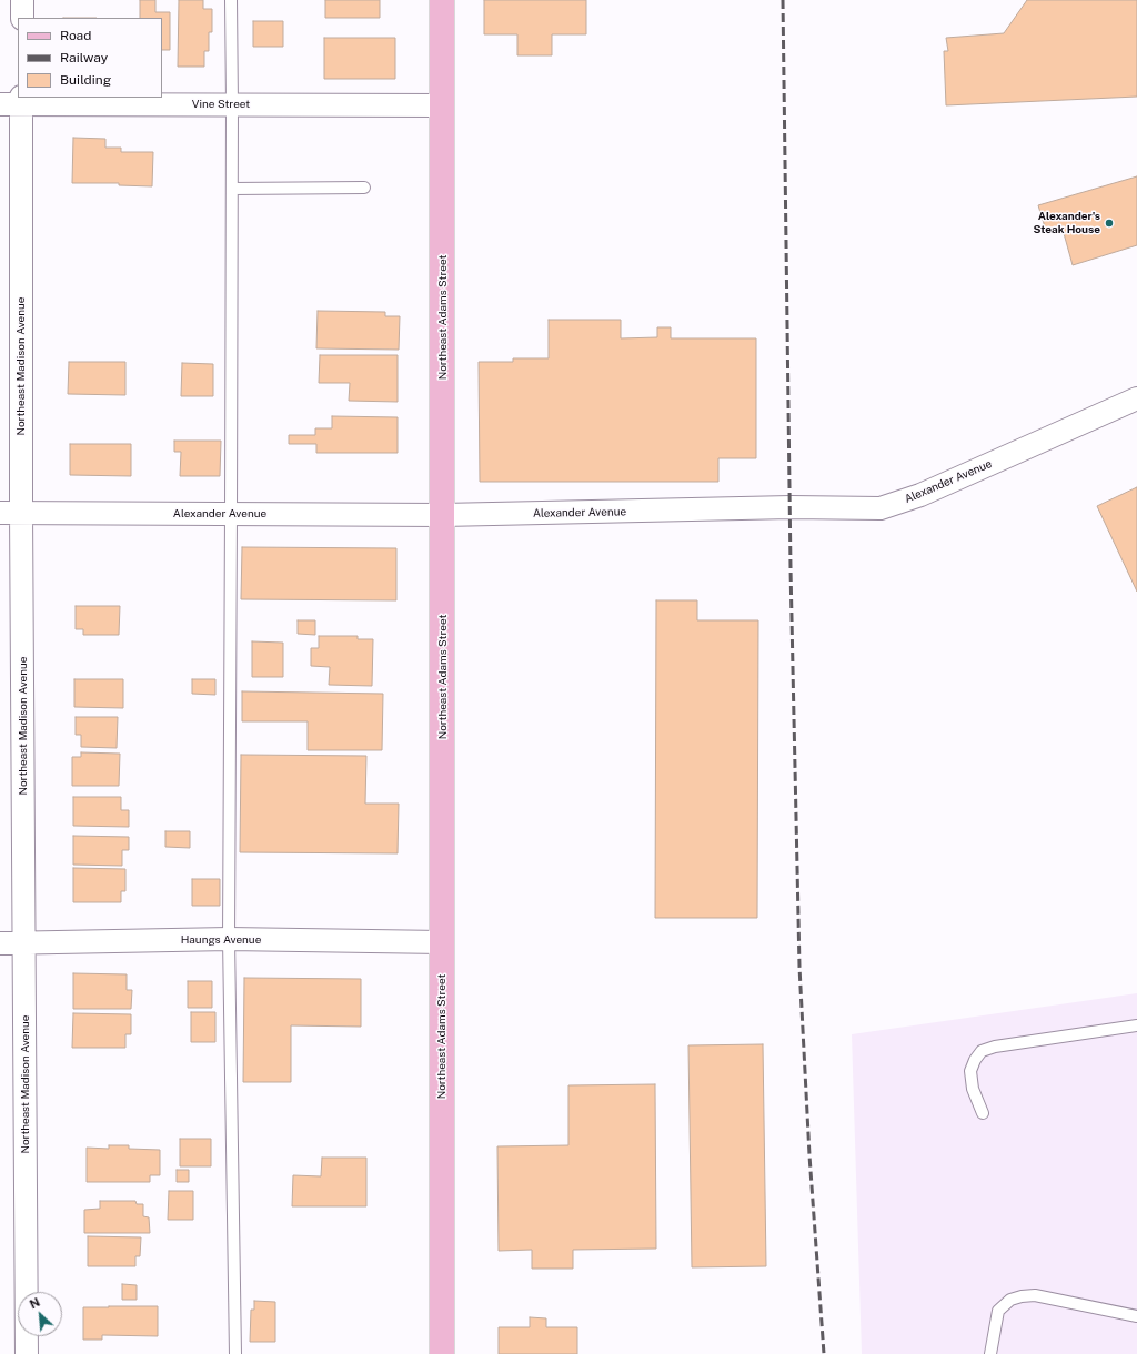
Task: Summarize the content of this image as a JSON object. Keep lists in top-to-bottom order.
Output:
{
  "streets": {
    "main road": ["Northeast Adams Street"],
    "street": [
      "Vine Street",
      "Northeast Madison Avenue",
      "Alexander Avenue",
      "Haungs Avenue"
    ]
  },
  "crossings": [
    ["Vine Street", "Northeast Adams Street"],
    ["Vine Street", "Northeast Madison Avenue"],
    ["Northeast Adams Street", "Alexander Avenue"],
    ["Northeast Adams Street", "Haungs Avenue"],
    ["Northeast Madison Avenue", "Alexander Avenue"],
    ["Northeast Madison Avenue", "Haungs Avenue"]
  ],
  "places": ["Alexander's Steak House"],
  "legend": ["Road", "Railway", "Building"],
  "north": "top left"
}
